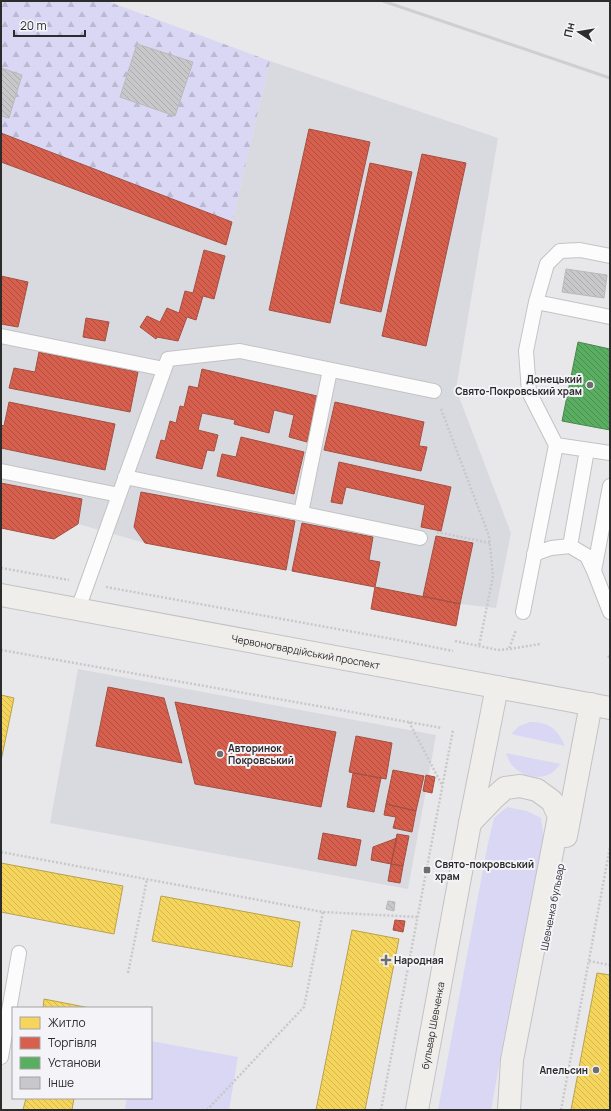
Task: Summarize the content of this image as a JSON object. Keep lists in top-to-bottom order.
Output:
{
  "streets": {
    "main road": ["Червоногвардійський проспект", "Шевченка бульвар", "бульвар Шевченка"]
  },
  "crossings": [
    ["Червоногвардійський проспект", "Шевченка бульвар"]
  ],
  "places": {
    "other": ["Донецький Свято-Покровський храм", "Авторинок Покровський", "Апельсин"],
    "transit": ["Свято-покровський храм"],
    "health": ["Народная"]
  },
  "legend": [
    "Житло",
    "Торгівля",
    "Установи",
    "Інше"
  ],
  "scale_bar": "20 m",
  "north": "left"
}
